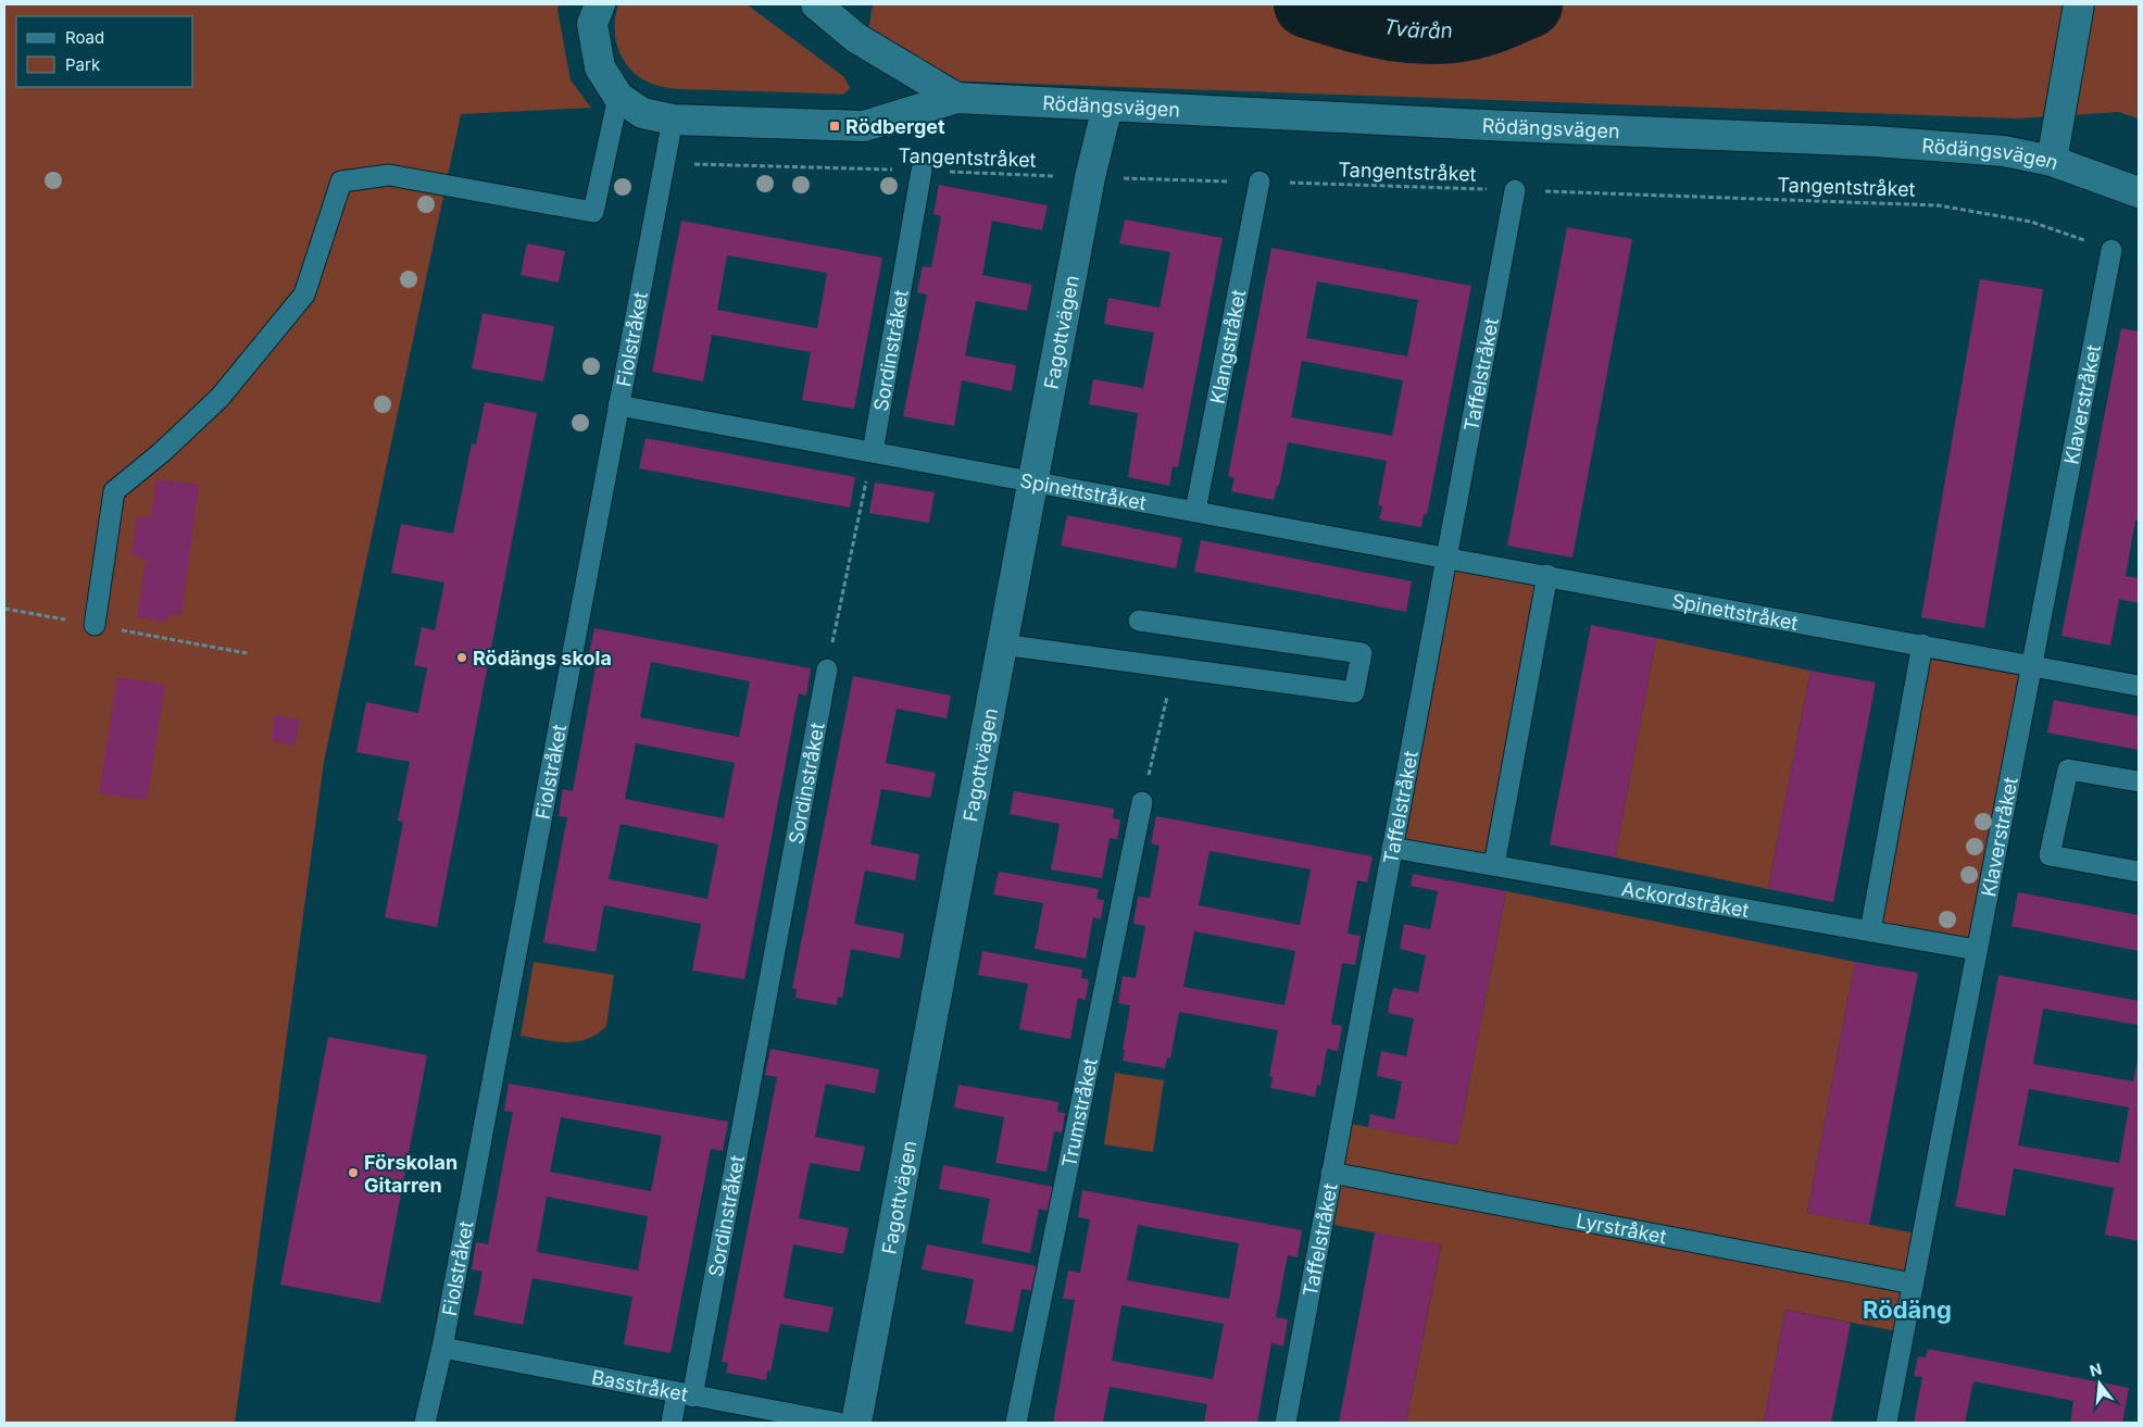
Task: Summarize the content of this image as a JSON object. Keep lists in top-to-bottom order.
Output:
{
  "streets": {
    "street": ["Rödängsvägen", "Fagottvägen"],
    "lane": [
      "Fiolstråket",
      "Klangstråket",
      "Sordinstråket",
      "Taffelstråket",
      "Klaverstråket",
      "Spinettstråket",
      "Ackordstråket",
      "Trumstråket",
      "Lyrstråket",
      "Basstråket"
    ],
    "path": ["Tangentstråket"]
  },
  "crossings": [
    ["Rödängsvägen", "Fagottvägen"],
    ["Rödängsvägen", "Fiolstråket"],
    ["Tangentstråket", "Fagottvägen"],
    ["Tangentstråket", "Fiolstråket"],
    ["Tangentstråket", "Klangstråket"],
    ["Tangentstråket", "Sordinstråket"],
    ["Tangentstråket", "Taffelstråket"],
    ["Tangentstråket", "Klaverstråket"],
    ["Fagottvägen", "Spinettstråket"],
    ["Fiolstråket", "Spinettstråket"],
    ["Fiolstråket", "Basstråket"],
    ["Klangstråket", "Spinettstråket"],
    ["Sordinstråket", "Spinettstråket"],
    ["Sordinstråket", "Basstråket"],
    ["Taffelstråket", "Spinettstråket"],
    ["Taffelstråket", "Ackordstråket"],
    ["Taffelstråket", "Lyrstråket"],
    ["Klaverstråket", "Spinettstråket"],
    ["Klaverstråket", "Ackordstråket"],
    ["Klaverstråket", "Lyrstråket"]
  ],
  "districts": ["Rödäng"],
  "water": ["Tvärån"],
  "places": {
    "transit": ["Rödberget"],
    "other": ["Rödängs skola", "Förskolan Gitarren"]
  },
  "legend": ["Road", "Park"],
  "north": "top"
}
